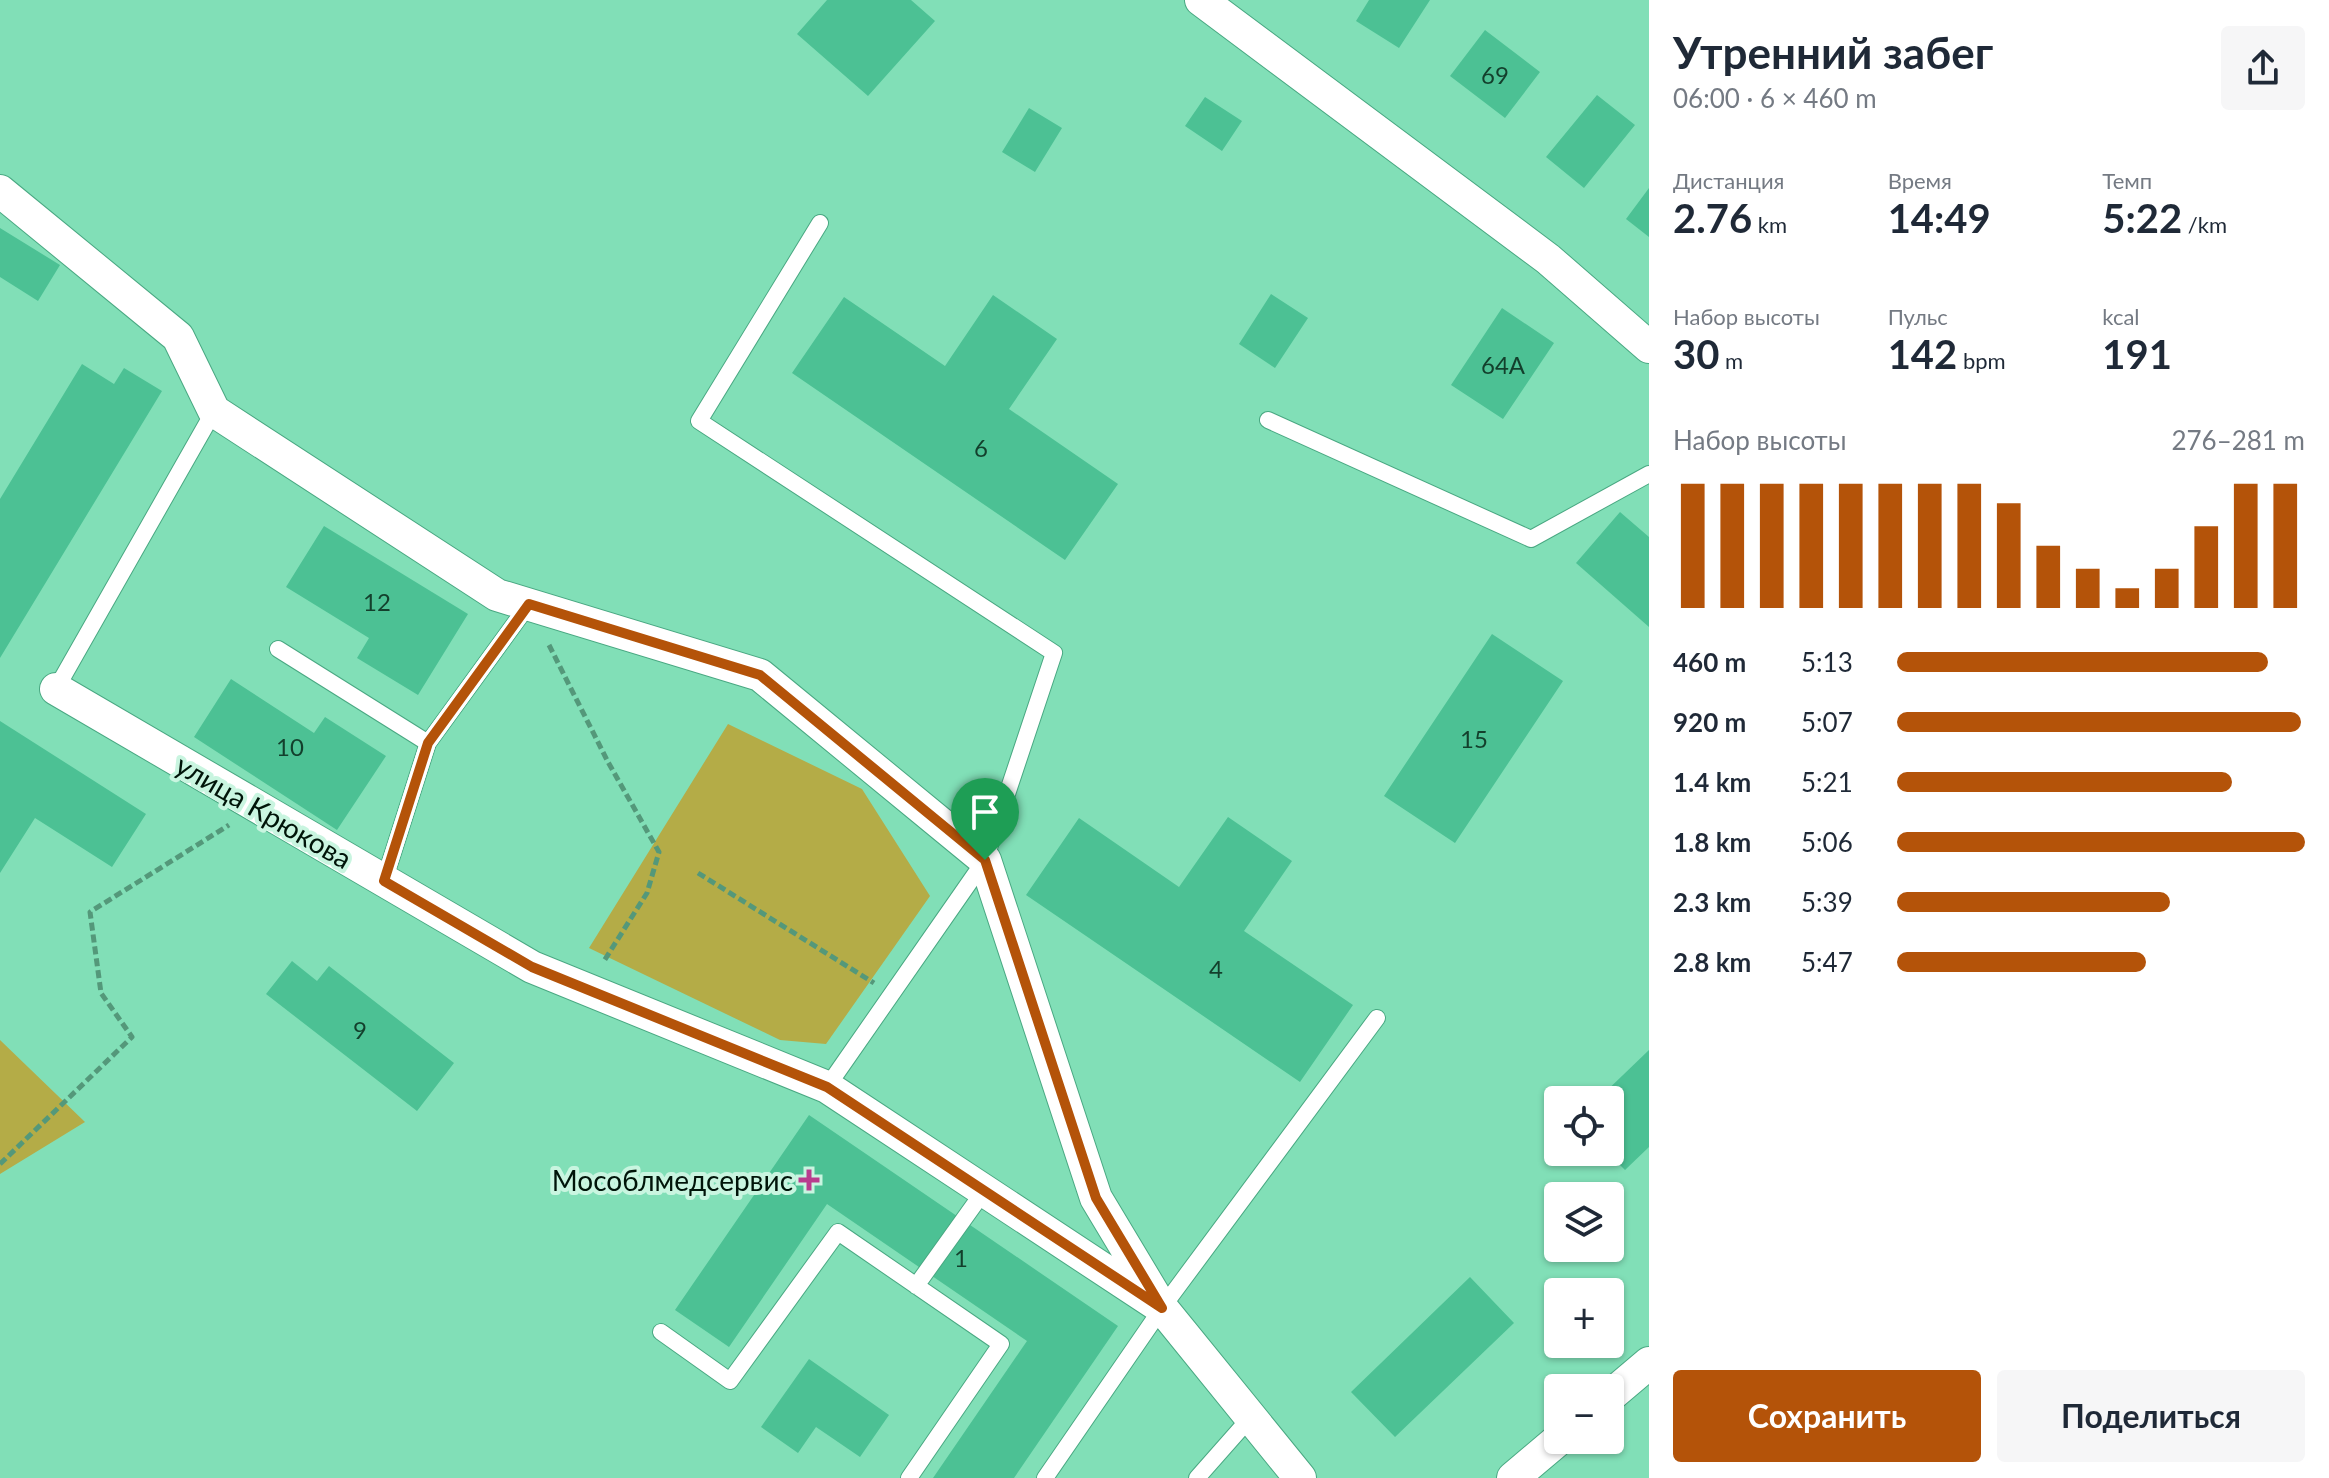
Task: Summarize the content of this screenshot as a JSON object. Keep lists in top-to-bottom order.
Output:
{
  "streets": {
    "street": ["улица Крюкова"]
  },
  "places": {
    "health": ["Мособлмедсервис"]
  },
  "house_numbers": [
    "69",
    "64А",
    "6",
    "12",
    "15",
    "10",
    "4",
    "9",
    "1"
  ],
  "page": {
    "heading": ["Утренний забег", "06:00 · 6 × 460 m"],
    "stats": [
      ["Дистанция", "2.76 km"],
      ["Время", "14:49"],
      ["Темп", "5:22 /km"],
      ["Набор высоты", "30 m"],
      ["Пульс", "142 bpm"],
      ["kcal", "191"]
    ],
    "chart": ["Набор высоты", "276–281 m"],
    "list": [
      {
        "name": "460 m",
        "note": "5:13"
      },
      {
        "name": "920 m",
        "note": "5:07"
      },
      {
        "name": "1.4 km",
        "note": "5:21"
      },
      {
        "name": "1.8 km",
        "note": "5:06"
      },
      {
        "name": "2.3 km",
        "note": "5:39"
      },
      {
        "name": "2.8 km",
        "note": "5:47"
      }
    ],
    "map_buttons": ["+", "−"],
    "buttons": ["Сохранить", "Поделиться"]
  }
}
